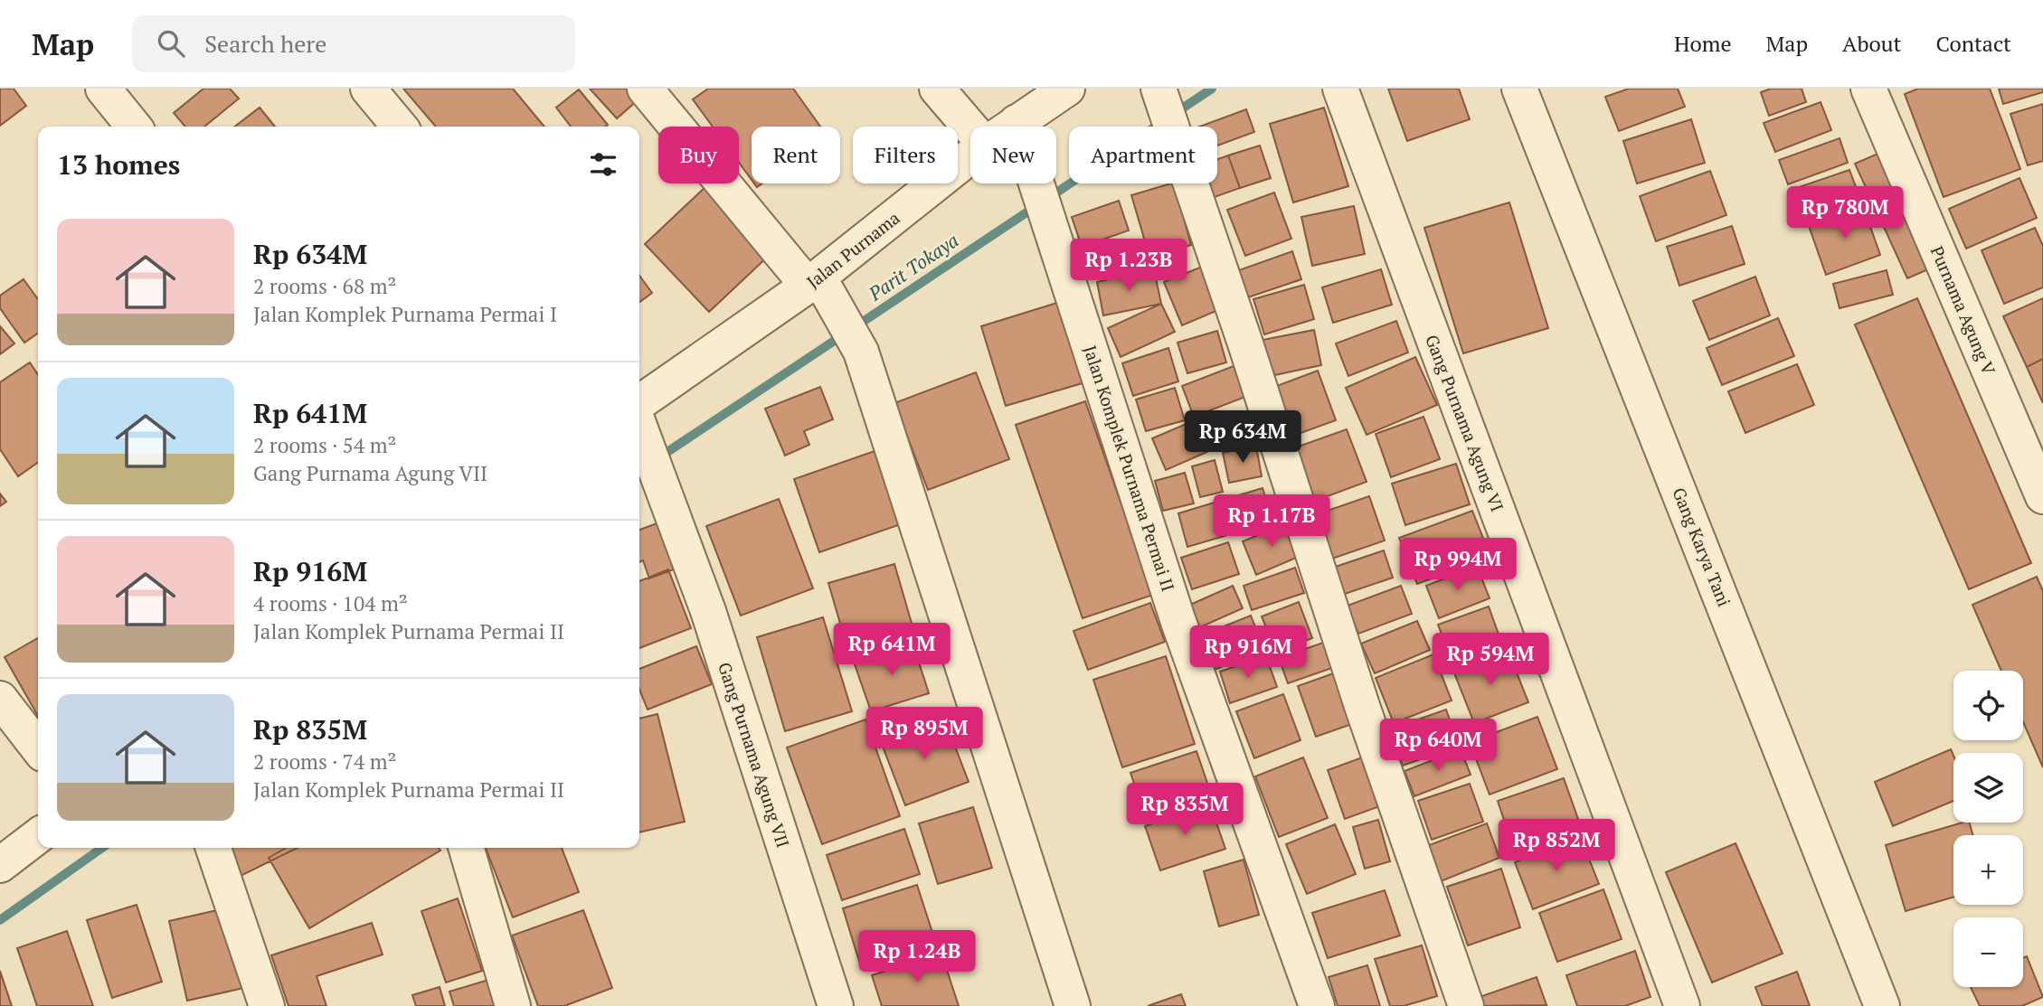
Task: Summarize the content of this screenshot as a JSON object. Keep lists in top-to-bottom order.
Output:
{
  "streets": {
    "street": [
      "Jalan Purnama",
      "Purnama Agung V",
      "Gang Purnama Agung VI",
      "Jalan Komplek Purnama Permai II",
      "Gang Karya Tani",
      "Gang Purnama Agung VII"
    ]
  },
  "crossings": [
    ["Jalan Purnama", "Jalan Komplek Purnama Permai II"]
  ],
  "water": ["Parit Tokaya"],
  "page": {
    "header": "Map",
    "search": "Search here",
    "nav": [
      "Home",
      "Map",
      "About",
      "Contact"
    ],
    "chip": [
      "Buy",
      "Rent",
      "Filters",
      "New",
      "Apartment"
    ],
    "heading": "13 homes",
    "price": [
      "Rp 780M",
      "Rp 1.23B",
      "Rp 634M",
      "Rp 1.17B",
      "Rp 994M",
      "Rp 641M",
      "Rp 916M",
      "Rp 594M",
      "Rp 895M",
      "Rp 640M",
      "Rp 835M",
      "Rp 852M",
      "Rp 1.24B"
    ],
    "list": [
      {
        "name": "Rp 634M",
        "note": "2 rooms · 68 m² · Jalan Komplek Purnama Permai I"
      },
      {
        "name": "Rp 641M",
        "note": "2 rooms · 54 m² · Gang Purnama Agung VII"
      },
      {
        "name": "Rp 916M",
        "note": "4 rooms · 104 m² · Jalan Komplek Purnama Permai II"
      },
      {
        "name": "Rp 835M",
        "note": "2 rooms · 74 m² · Jalan Komplek Purnama Permai II"
      }
    ],
    "map_buttons": ["+", "−"]
  }
}
